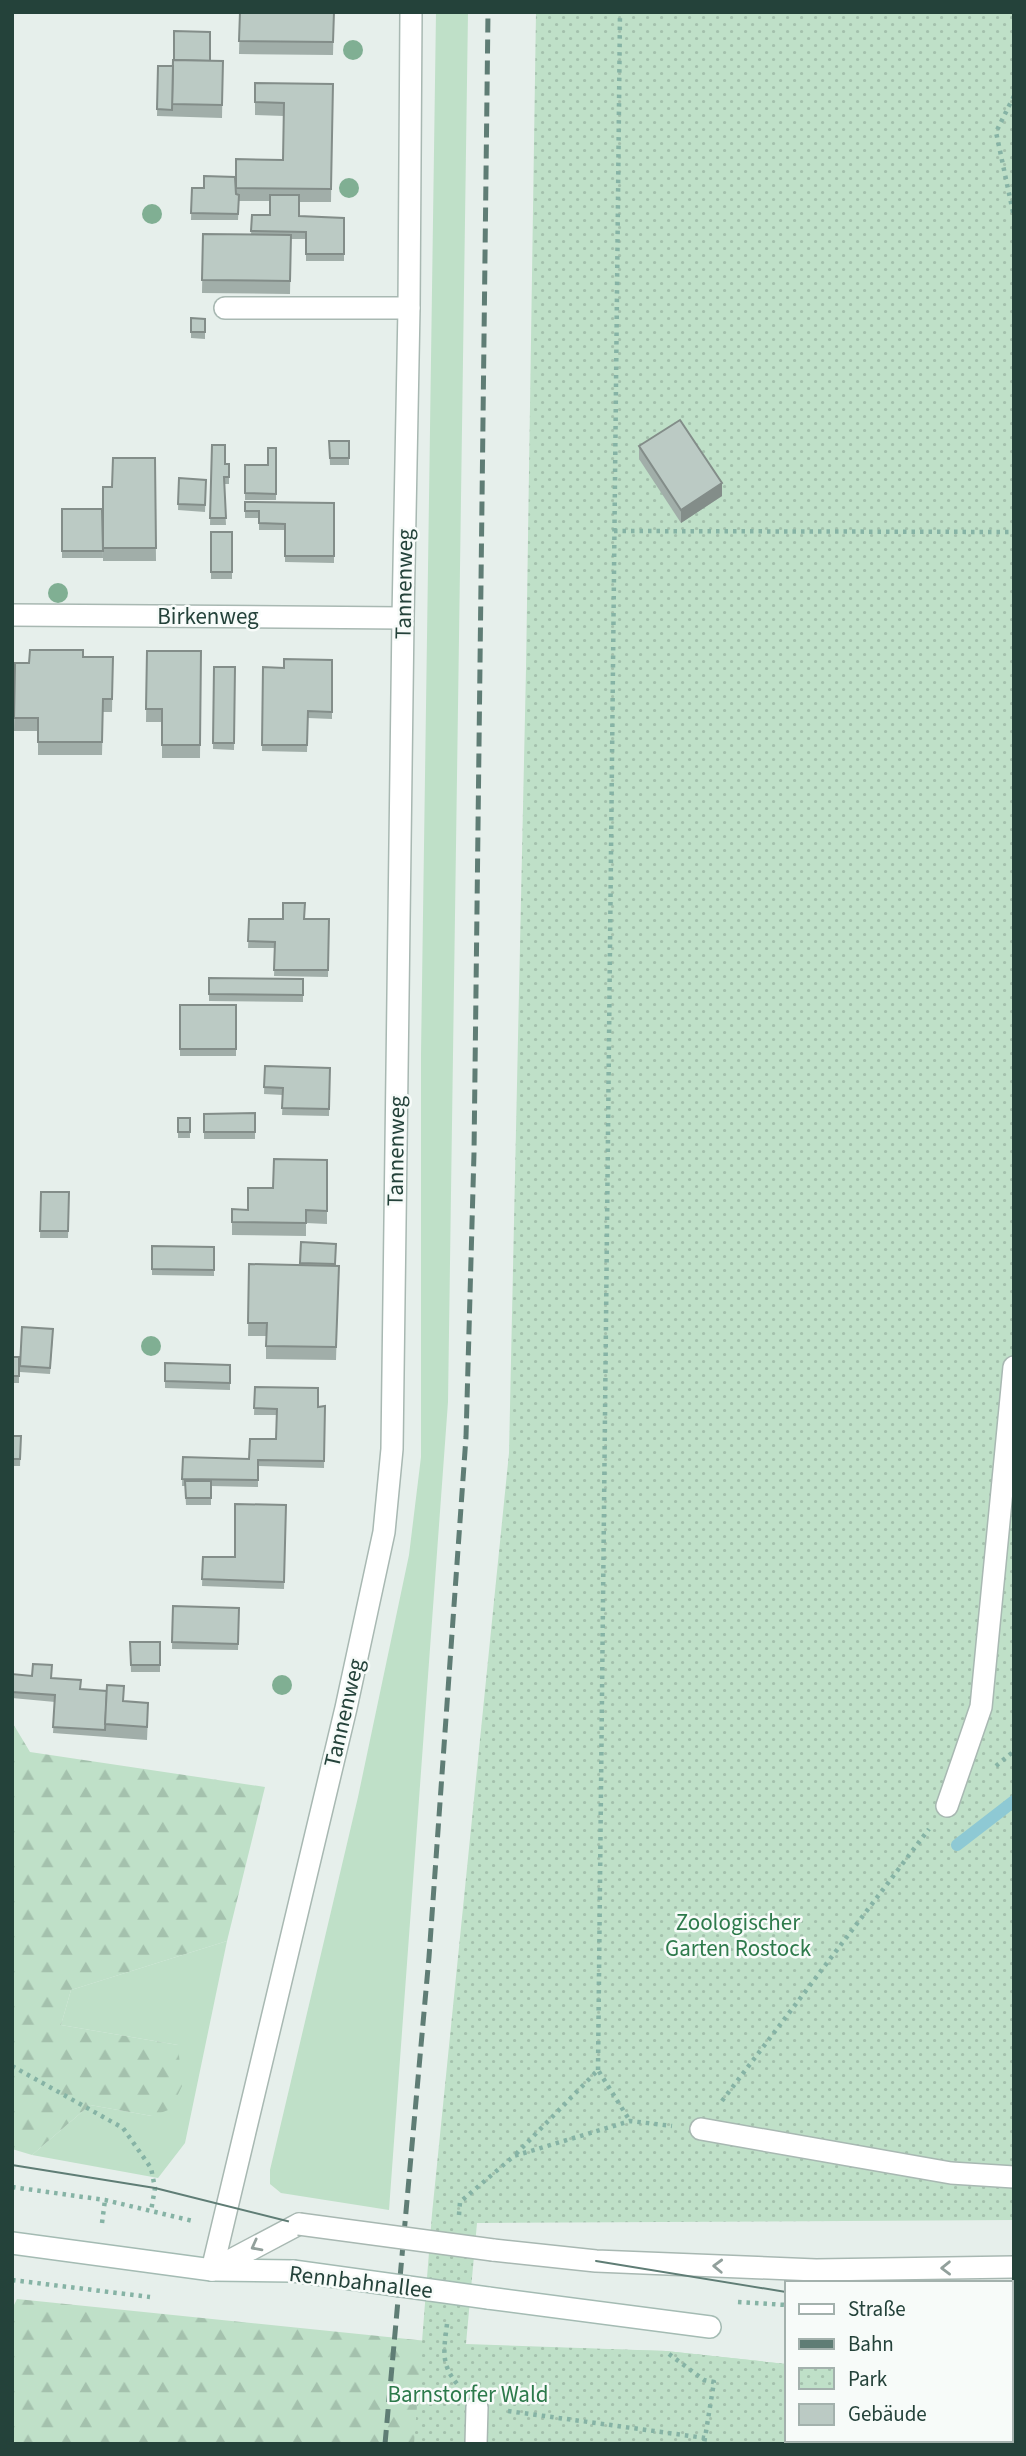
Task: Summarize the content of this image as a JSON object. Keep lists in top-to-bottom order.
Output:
{
  "streets": {
    "street": ["Tannenweg", "Birkenweg", "Rennbahnallee"]
  },
  "crossings": [
    ["Tannenweg", "Birkenweg"],
    ["Tannenweg", "Rennbahnallee"]
  ],
  "parks": ["Zoologischer Garten Rostock", "Barnstorfer Wald"],
  "legend": [
    "Straße",
    "Bahn",
    "Park",
    "Gebäude"
  ]
}
